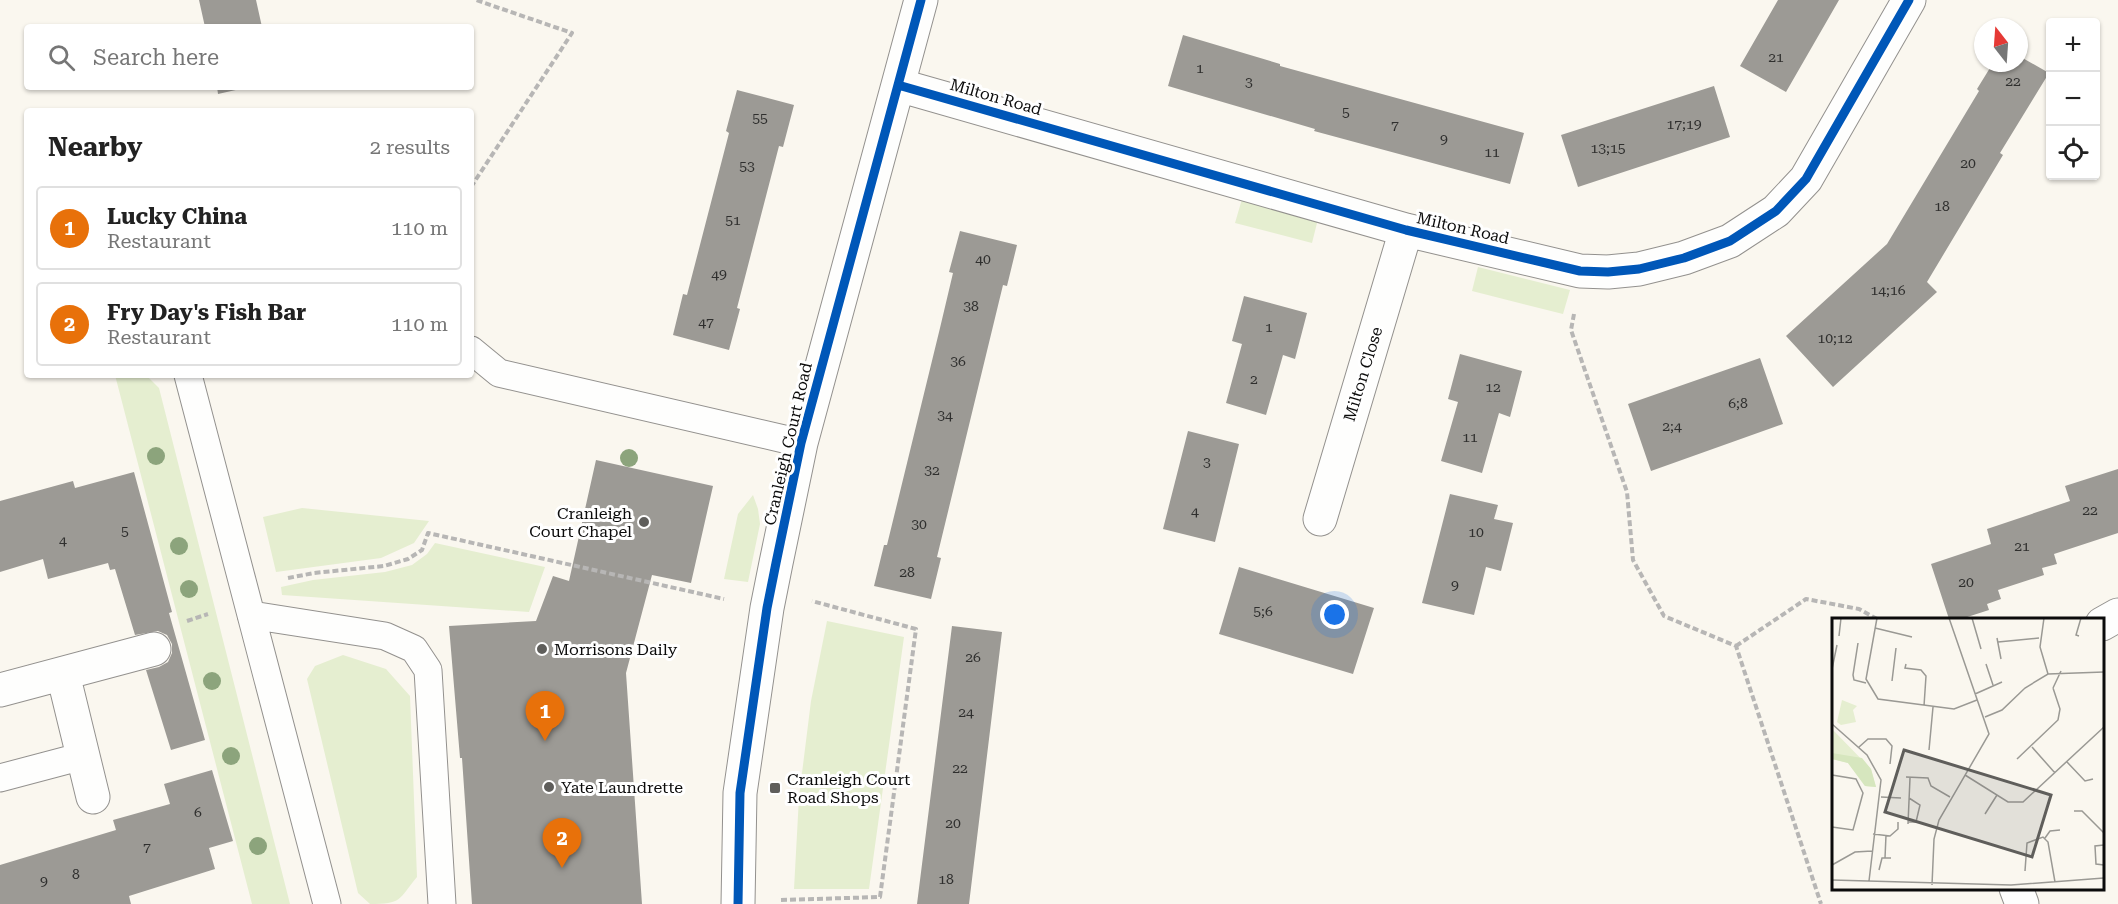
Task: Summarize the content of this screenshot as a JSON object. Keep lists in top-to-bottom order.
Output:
{
  "streets": {
    "street": ["Milton Road", "Milton Close", "Cranleigh Court Road"]
  },
  "crossings": [
    ["Milton Road", "Milton Close"],
    ["Milton Road", "Cranleigh Court Road"]
  ],
  "places": {
    "other": ["Cranleigh Court Chapel", "Morrisons Daily", "Yate Laundrette"],
    "transit": ["Cranleigh Court Road Shops"]
  },
  "house_numbers": [
    "21",
    "1",
    "22",
    "3",
    "5",
    "55",
    "17;19",
    "7",
    "9",
    "13;15",
    "11",
    "20",
    "53",
    "18",
    "51",
    "40",
    "49",
    "14;16",
    "38",
    "47",
    "1",
    "10;12",
    "36",
    "2",
    "12",
    "6;8",
    "34",
    "2;4",
    "11",
    "3",
    "32",
    "22",
    "4",
    "30",
    "5",
    "10",
    "4",
    "21",
    "28",
    "20",
    "9",
    "5;6",
    "26",
    "24",
    "22",
    "6",
    "20",
    "7",
    "8",
    "18",
    "9"
  ],
  "north": "top",
  "page": {
    "map_buttons": ["+", "−"],
    "search": "Search here",
    "heading": ["Nearby", "2 results"],
    "list": [
      {
        "mark": "1",
        "name": "Lucky China",
        "note": "Restaurant",
        "value": "110 m"
      },
      {
        "mark": "2",
        "name": "Fry Day's Fish Bar",
        "note": "Restaurant",
        "value": "110 m"
      }
    ],
    "pins": ["1", "2"]
  }
}
